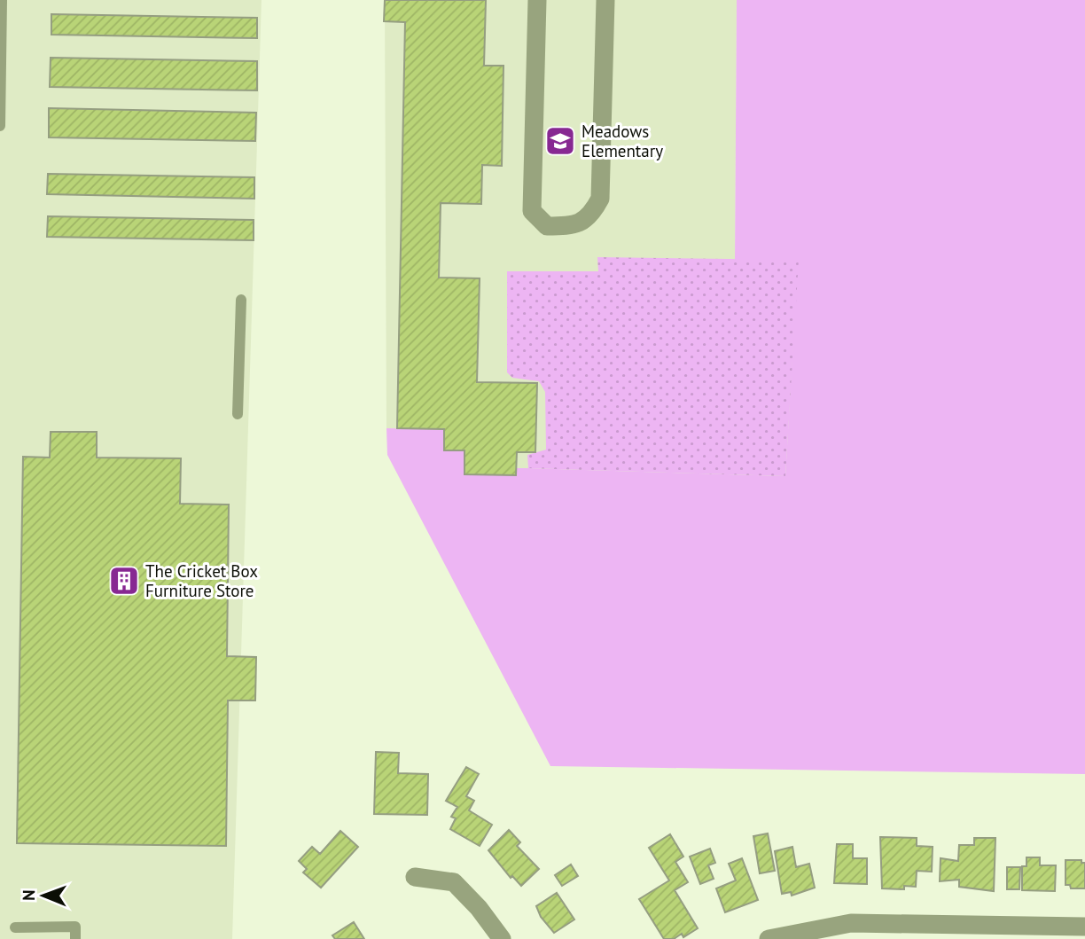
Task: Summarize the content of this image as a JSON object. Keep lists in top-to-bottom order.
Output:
{
  "places": {
    "school or university": ["Meadows Elementary"],
    "building": ["The Cricket Box Furniture Store"]
  },
  "north": "left"
}
